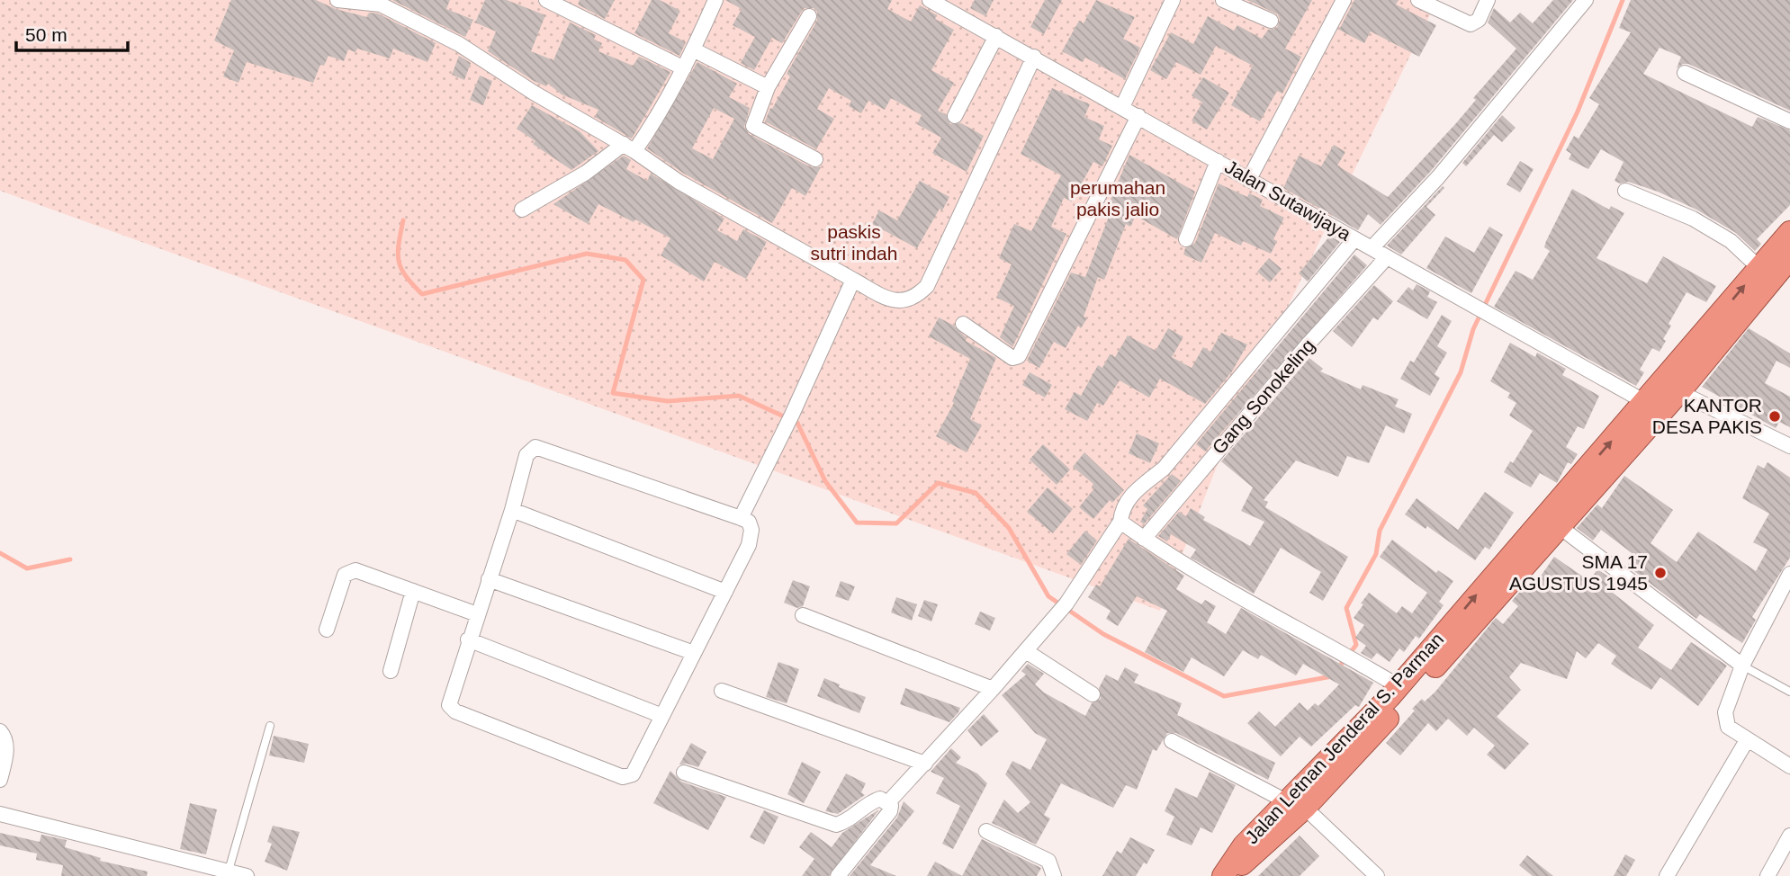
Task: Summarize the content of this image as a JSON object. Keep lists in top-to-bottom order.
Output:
{
  "streets": {
    "highway": ["Jalan Letnan Jenderal S. Parman"],
    "street": ["Jalan Sutawijaya", "Gang Sonokeling"]
  },
  "crossings": [
    ["Jalan Sutawijaya", "Gang Sonokeling"],
    ["Jalan Sutawijaya", "Jalan Letnan Jenderal S. Parman"]
  ],
  "parks": ["perumahan pakis jalio", "paskis sutri indah"],
  "places": ["KANTOR DESA PAKIS", "SMA 17 AGUSTUS 1945"],
  "scale_bar": "50 m"
}
